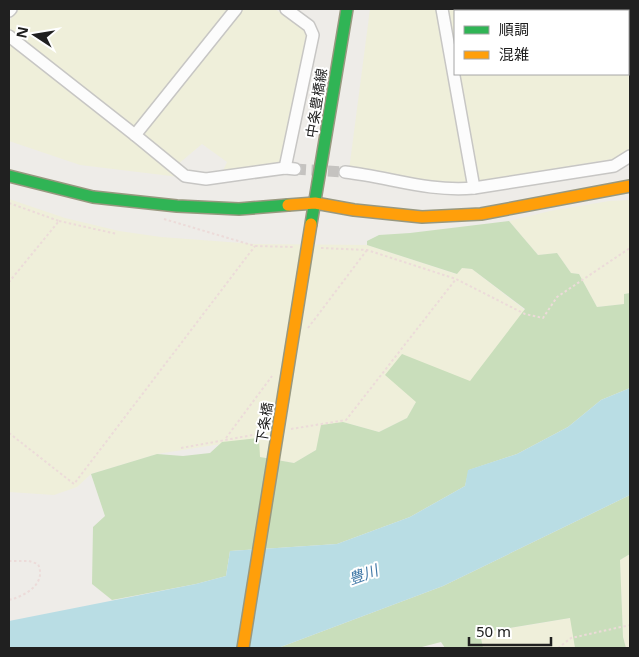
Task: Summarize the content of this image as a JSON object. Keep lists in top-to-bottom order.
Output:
{
  "streets": {
    "main road": ["中条豊橋線", "下条橋"]
  },
  "crossings": [
    ["中条豊橋線", "下条橋"]
  ],
  "water": ["豊川"],
  "legend": ["順調", "混雑"],
  "scale_bar": "50 m",
  "north": "left"
}
